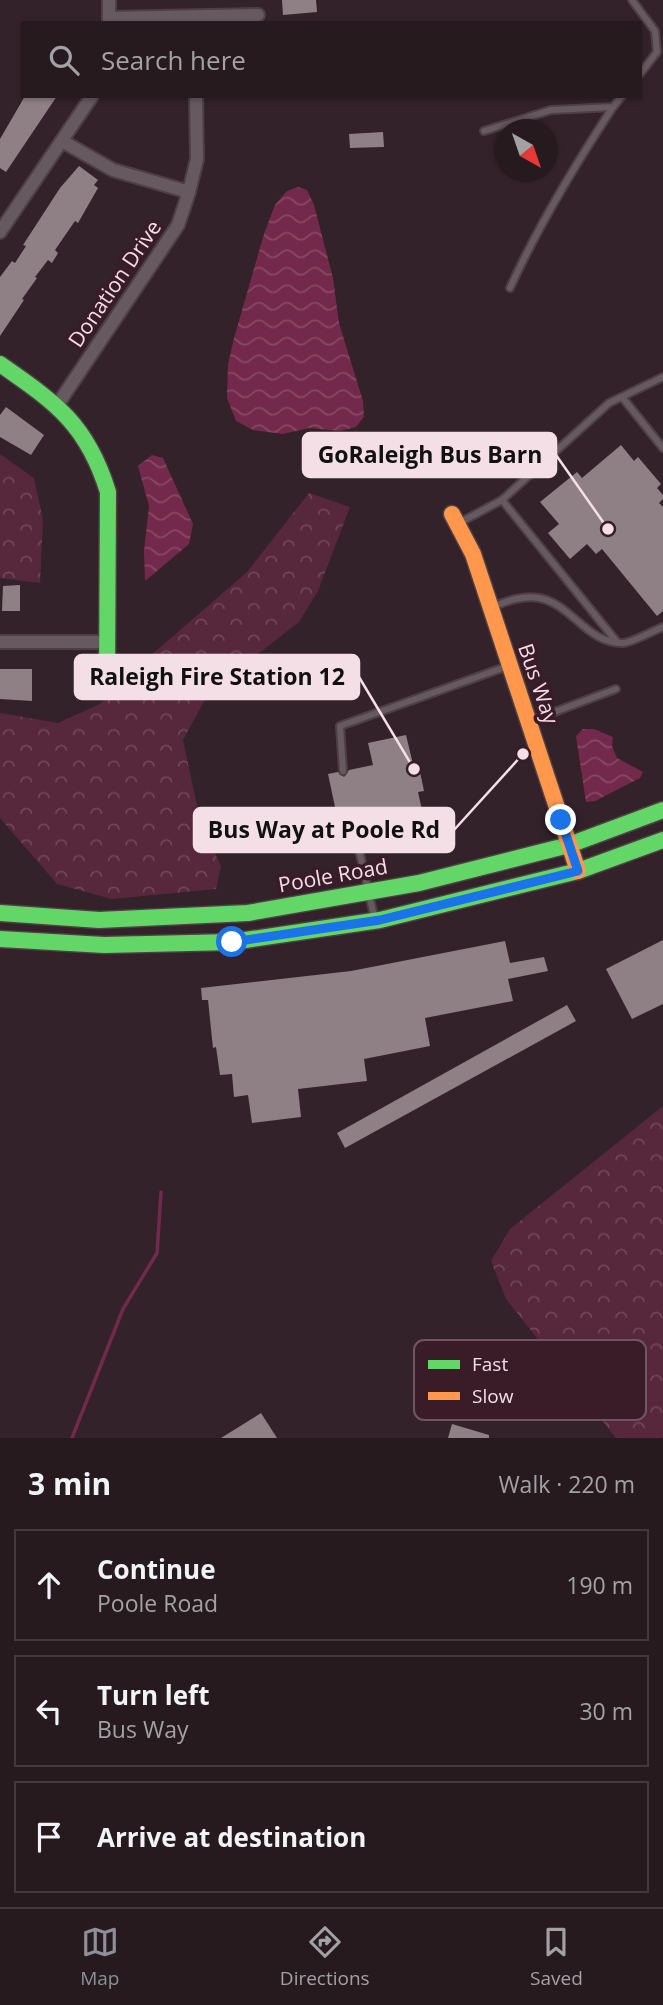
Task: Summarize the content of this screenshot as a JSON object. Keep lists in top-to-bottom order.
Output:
{
  "streets": {
    "main road": ["Bus Way", "Poole Road"],
    "street": ["Donation Drive"]
  },
  "crossings": [
    ["Bus Way", "Poole Road"]
  ],
  "places": ["GoRaleigh Bus Barn", "Bus Way at Poole Rd", "Raleigh Fire Station 12"],
  "legend": ["Fast", "Slow"],
  "north": "bottom right",
  "page": {
    "search": "Search here",
    "heading": ["3 min", "Walk · 220 m"],
    "list": [
      ["Continue", "Poole Road", "190 m"],
      ["Turn left", "Bus Way", "30 m"],
      "Arrive at destination"
    ],
    "nav": ["Map", "Directions", "Saved"]
  }
}
